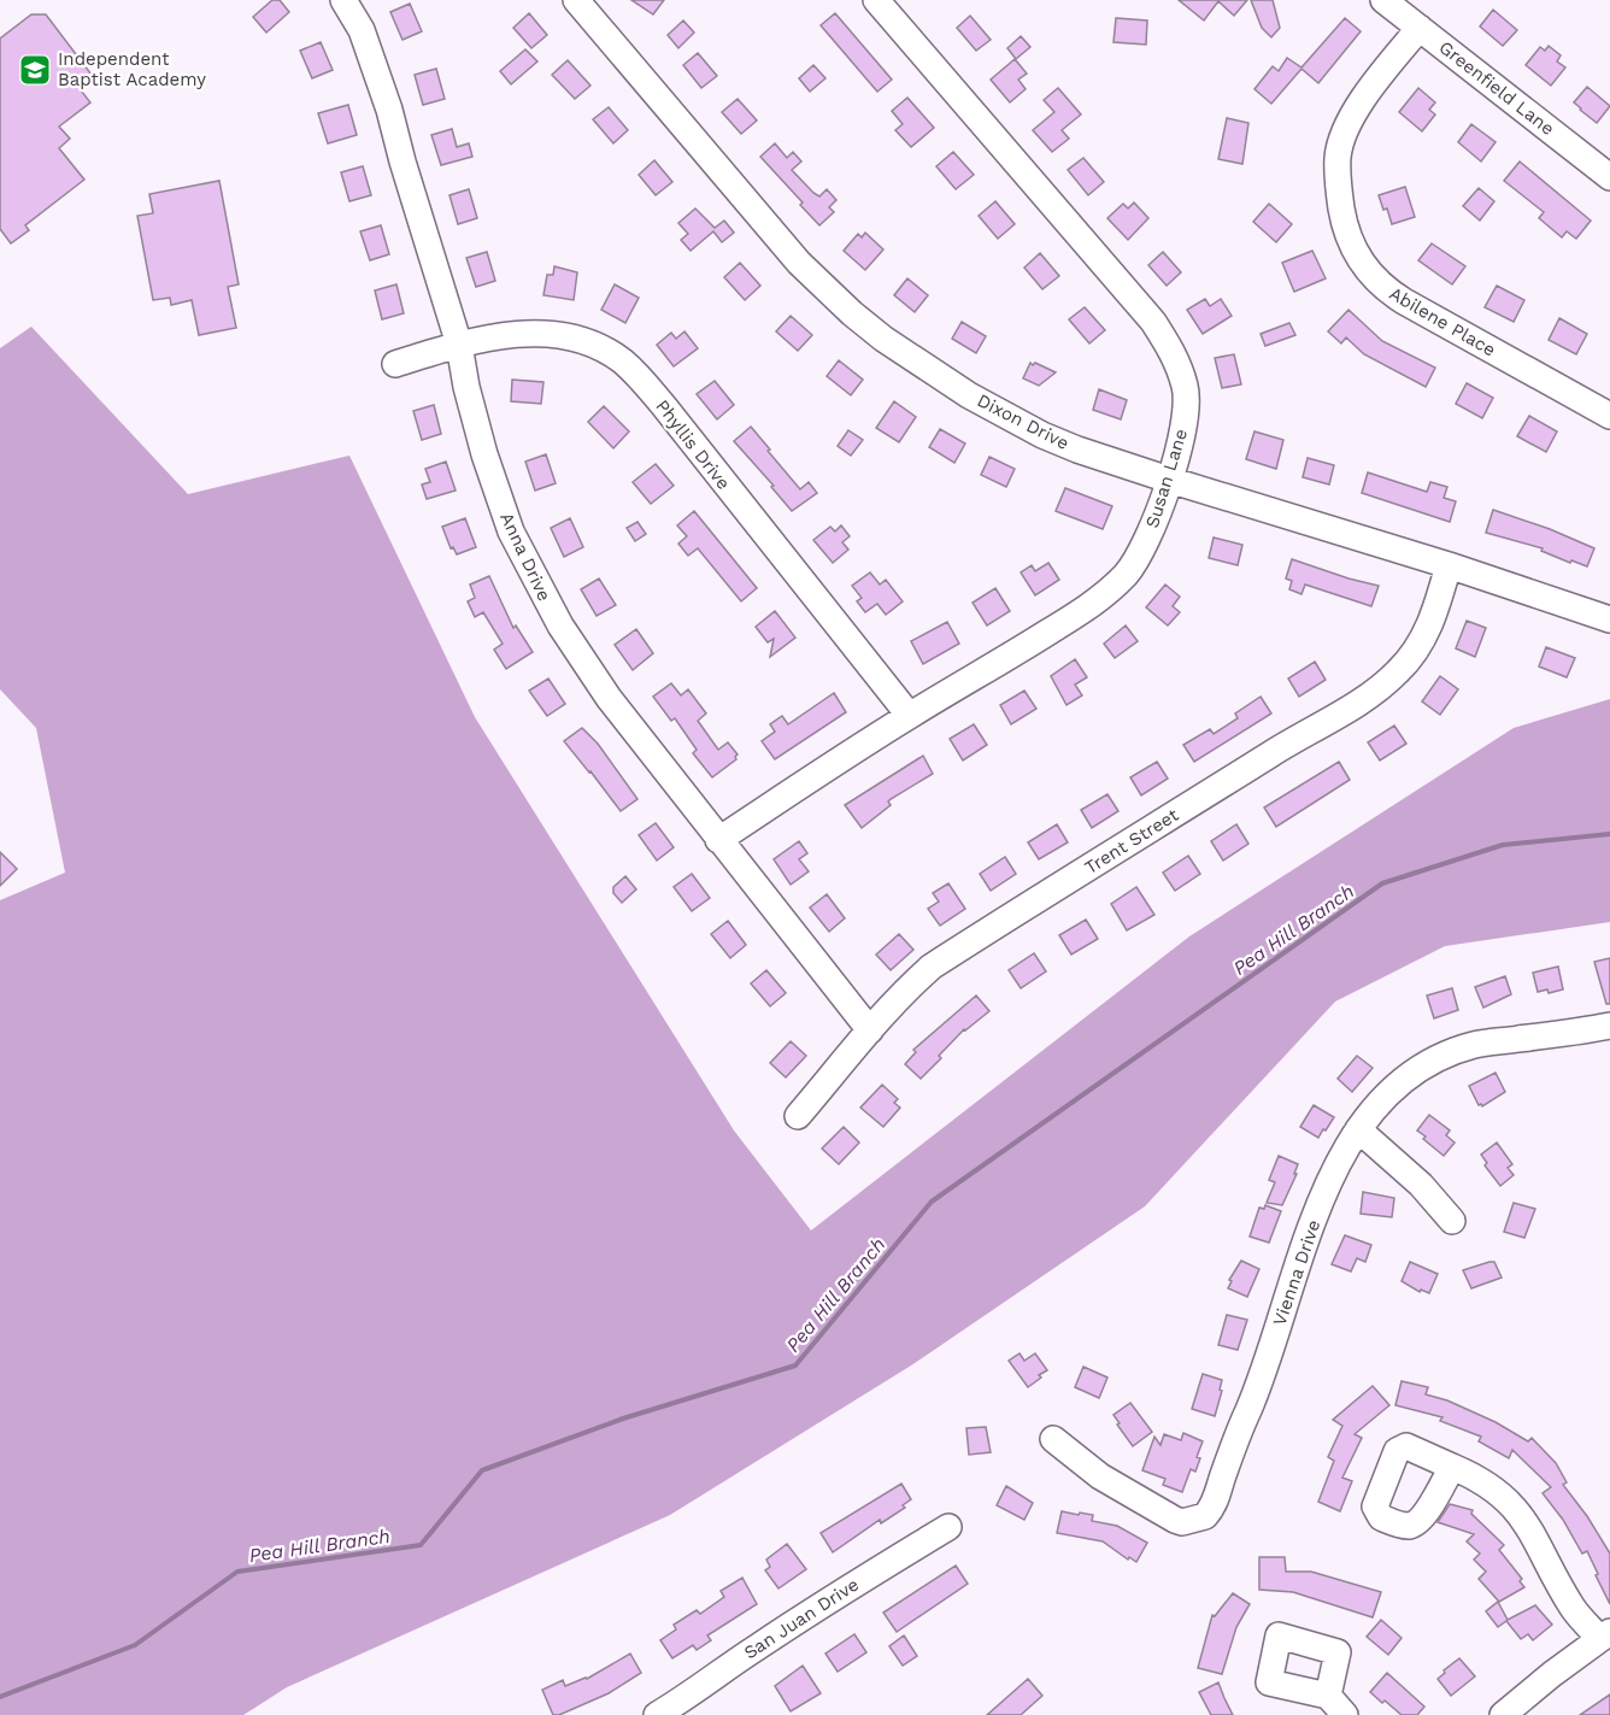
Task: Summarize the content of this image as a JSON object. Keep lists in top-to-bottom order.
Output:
{
  "streets": {
    "street": [
      "Greenfield Lane",
      "Abilene Place",
      "Dixon Drive",
      "Phyllis Drive",
      "Susan Lane",
      "Anna Drive",
      "Trent Street",
      "Vienna Drive",
      "San Juan Drive"
    ]
  },
  "crossings": [
    ["Greenfield Lane", "Abilene Place"],
    ["Dixon Drive", "Susan Lane"],
    ["Dixon Drive", "Trent Street"],
    ["Phyllis Drive", "Susan Lane"],
    ["Phyllis Drive", "Anna Drive"],
    ["Susan Lane", "Anna Drive"],
    ["Anna Drive", "Trent Street"]
  ],
  "water": ["Pea Hill Branch"],
  "places": {
    "school or university": ["Independent Baptist Academy"]
  }
}
